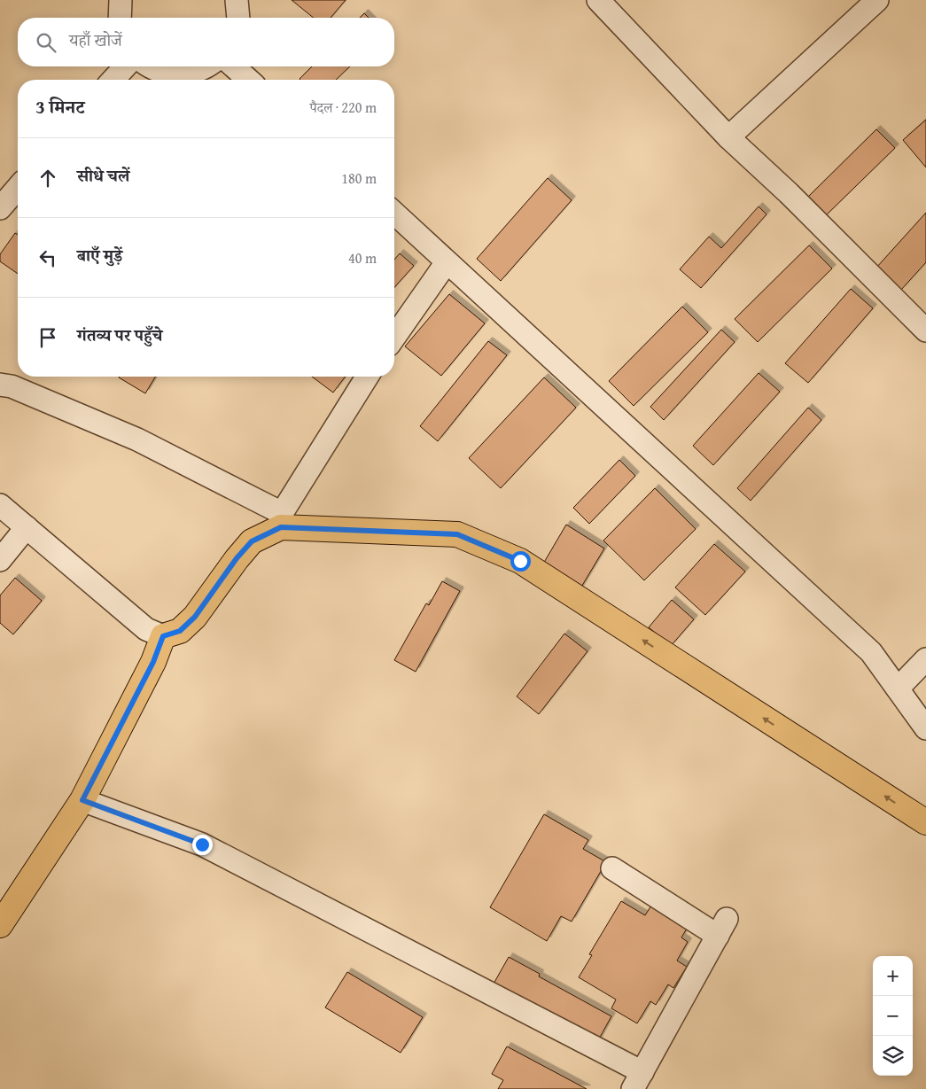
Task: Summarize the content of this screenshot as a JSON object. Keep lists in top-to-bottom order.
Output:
{
  "page": {
    "search": "यहाँ खोजें",
    "heading": ["3 मिनट", "पैदल · 220 m"],
    "list": [
      ["सीधे चलें", "180 m"],
      ["बाएँ मुड़ें", "40 m"],
      "गंतव्य पर पहुँचे"
    ],
    "map_buttons": ["+", "−"]
  }
}
